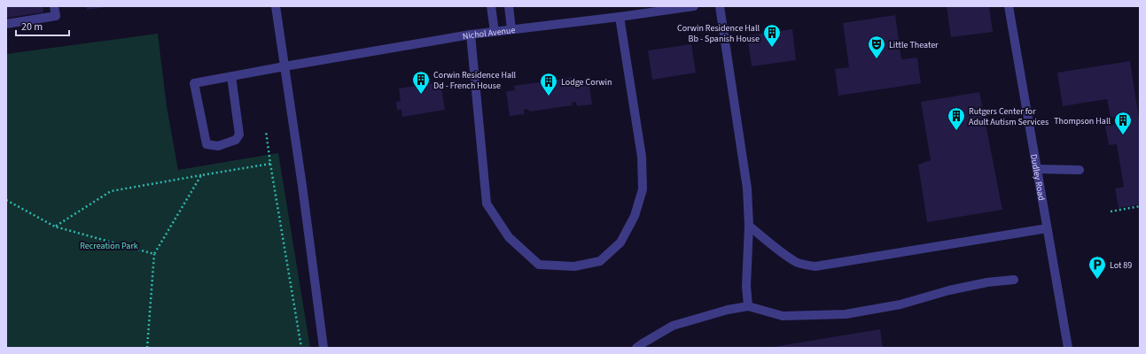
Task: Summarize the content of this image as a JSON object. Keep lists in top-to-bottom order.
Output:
{
  "streets": {
    "street": ["Nichol Avenue", "Dudley Road"]
  },
  "parks": ["Recreation Park"],
  "places": {
    "building": [
      "Corwin Residence Hall Bb - Spanish House",
      "Corwin Residence Hall Dd - French House",
      "Lodge Corwin",
      "Rutgers Center for Adult Autism Services",
      "Thompson Hall"
    ],
    "theatre": ["Little Theater"],
    "parking": ["Lot 89"]
  },
  "scale_bar": "20 m"
}
